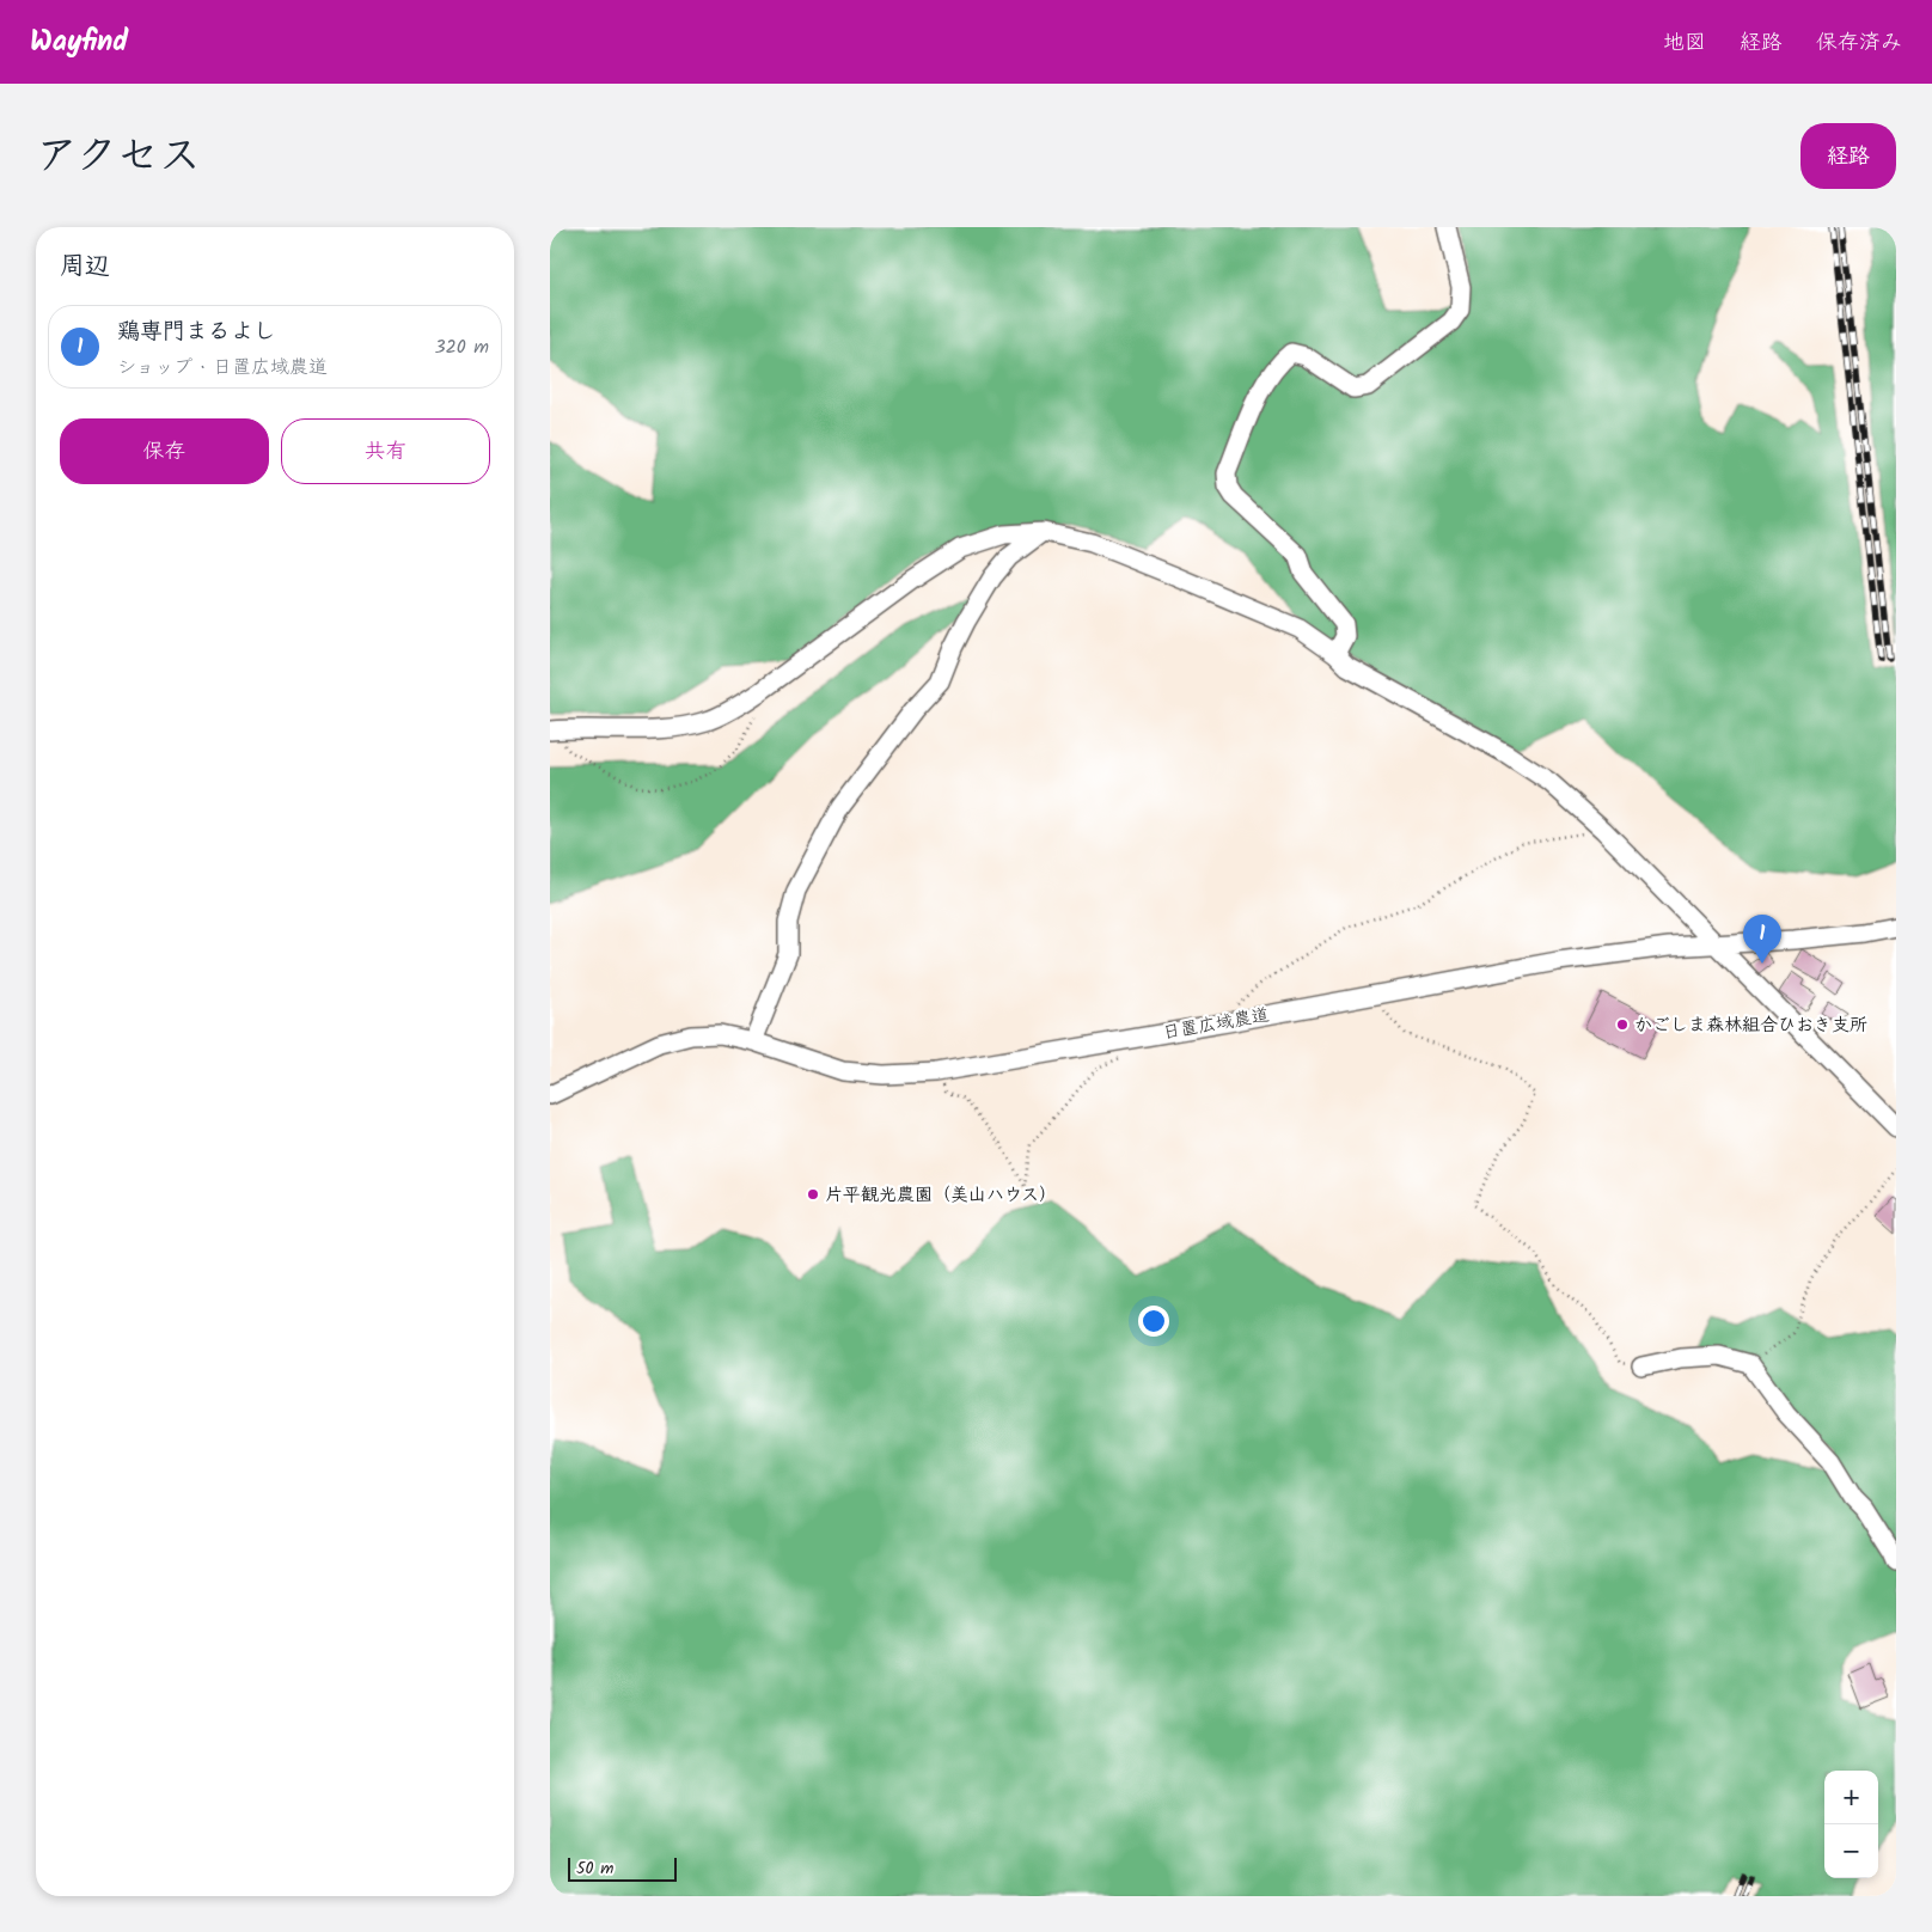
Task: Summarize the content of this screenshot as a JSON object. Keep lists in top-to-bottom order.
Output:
{
  "streets": {
    "street": ["日置広域農道"]
  },
  "places": ["かごしま森林組合ひおき支所", "片平観光農園（美山ハウス）"],
  "scale_bar": "50 m",
  "page": {
    "header": "Wayfind",
    "nav": ["地図", "経路", "保存済み"],
    "title": "アクセス",
    "buttons": [
      "経路",
      ["保存", "共有"]
    ],
    "heading": "周辺",
    "list": [
      {
        "mark": "1",
        "name": "鶏専門まるよし",
        "note": "ショップ · 日置広域農道",
        "value": "320 m"
      }
    ],
    "pins": "1",
    "map_buttons": ["+", "−"],
    "scale": "50 m"
  }
}
